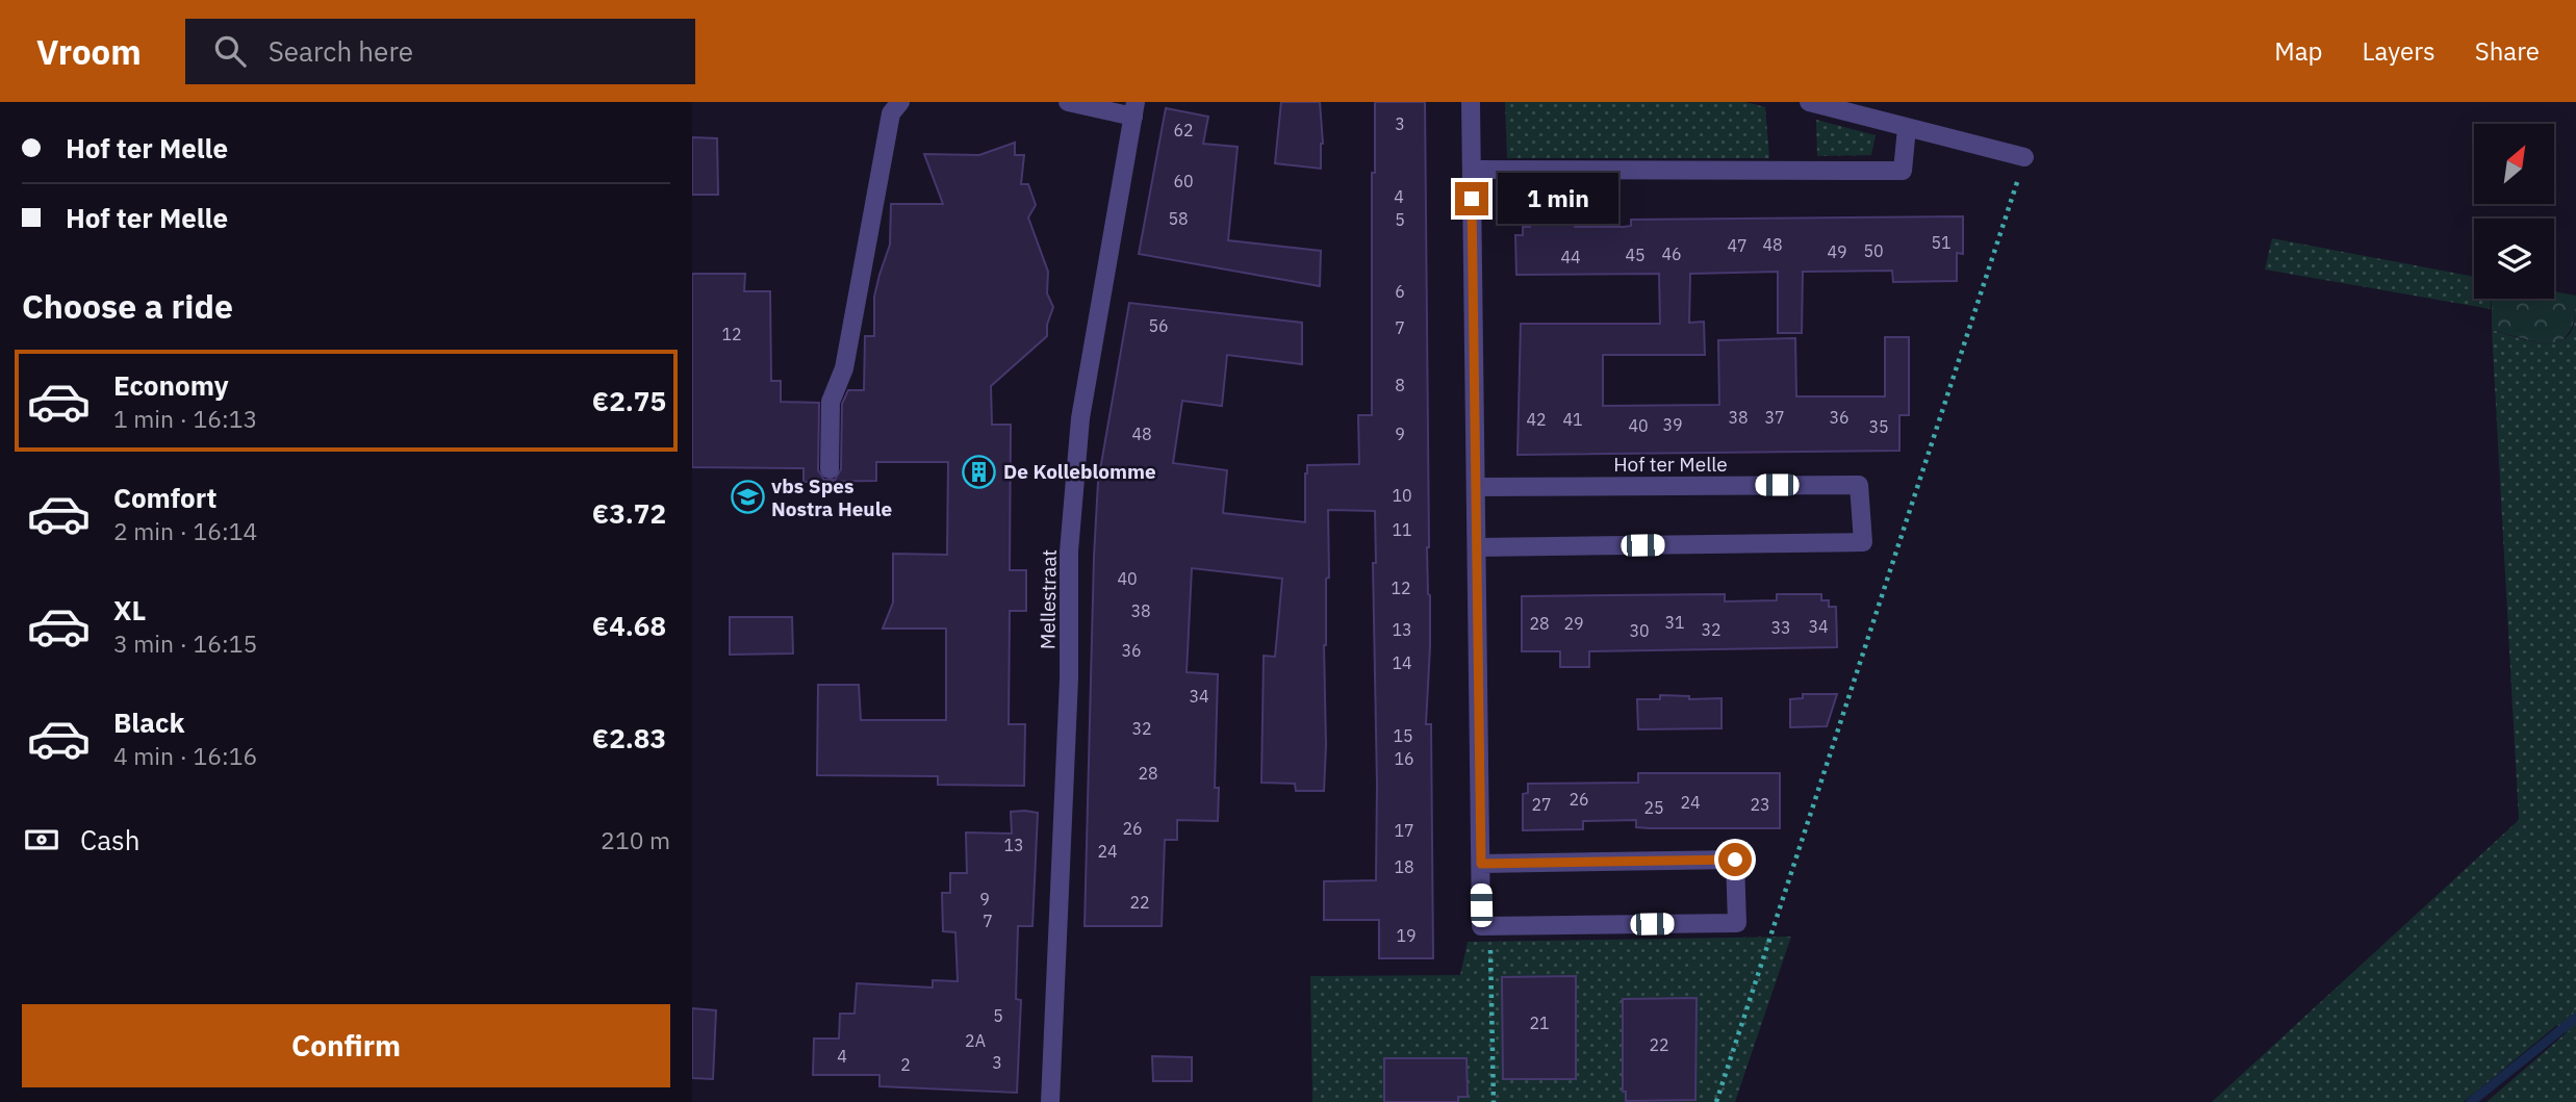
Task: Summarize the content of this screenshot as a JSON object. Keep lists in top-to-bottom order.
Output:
{
  "streets": {
    "street": ["Hof ter Melle", "Mellestraat"]
  },
  "places": {
    "building": ["De Kolleblomme"],
    "school or university": ["vbs Spes Nostra Heule"]
  },
  "house_numbers": [
    "3",
    "62",
    "60",
    "4",
    "58",
    "5",
    "51",
    "48",
    "47",
    "50",
    "49",
    "46",
    "45",
    "44",
    "6",
    "56",
    "7",
    "12",
    "8",
    "38",
    "37",
    "36",
    "42",
    "41",
    "39",
    "40",
    "35",
    "48",
    "9",
    "10",
    "11",
    "40",
    "12",
    "38",
    "31",
    "28",
    "29",
    "34",
    "33",
    "13",
    "32",
    "30",
    "36",
    "14",
    "34",
    "32",
    "15",
    "16",
    "28",
    "26",
    "24",
    "27",
    "23",
    "25",
    "26",
    "17",
    "13",
    "24",
    "18",
    "9",
    "22",
    "7",
    "19",
    "5",
    "21",
    "2A",
    "22",
    "4",
    "3",
    "2"
  ],
  "north": "top right",
  "page": {
    "header": "Vroom",
    "search": "Search here",
    "nav": ["Map", "Layers", "Share"],
    "banner": ["Hof ter Melle", "Hof ter Melle"],
    "bubble": "1 min",
    "heading": "Choose a ride",
    "list": [
      {
        "name": "Economy",
        "note": "1 min · 16:13",
        "value": "€2.75"
      },
      {
        "name": "Comfort",
        "note": "2 min · 16:14",
        "value": "€3.72"
      },
      {
        "name": "XL",
        "note": "3 min · 16:15",
        "value": "€4.68"
      },
      {
        "name": "Black",
        "note": "4 min · 16:16",
        "value": "€2.83"
      }
    ],
    "pay": ["Cash", "210 m"],
    "buttons": "Confirm"
  }
}
